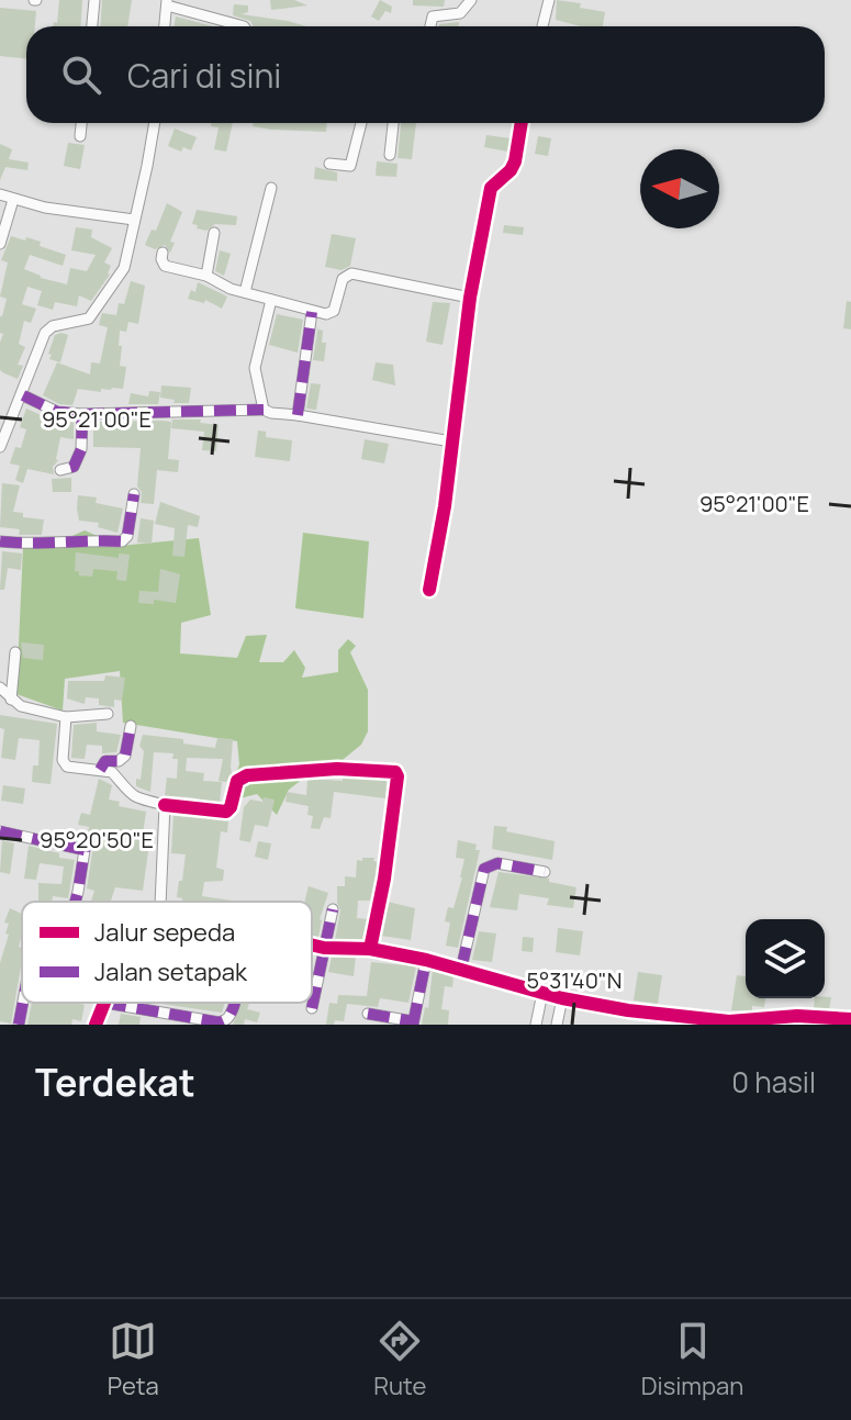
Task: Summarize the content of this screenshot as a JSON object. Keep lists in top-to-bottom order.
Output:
{
  "legend": ["Jalur sepeda", "Jalan setapak"],
  "north": "left",
  "page": {
    "search": "Cari di sini",
    "heading": ["Terdekat", "0 hasil"],
    "nav": ["Peta", "Rute", "Disimpan"]
  },
  "coordinates": ["95°21'00\"E", "95°20'50\"E", "5°31'40\"N"]
}
